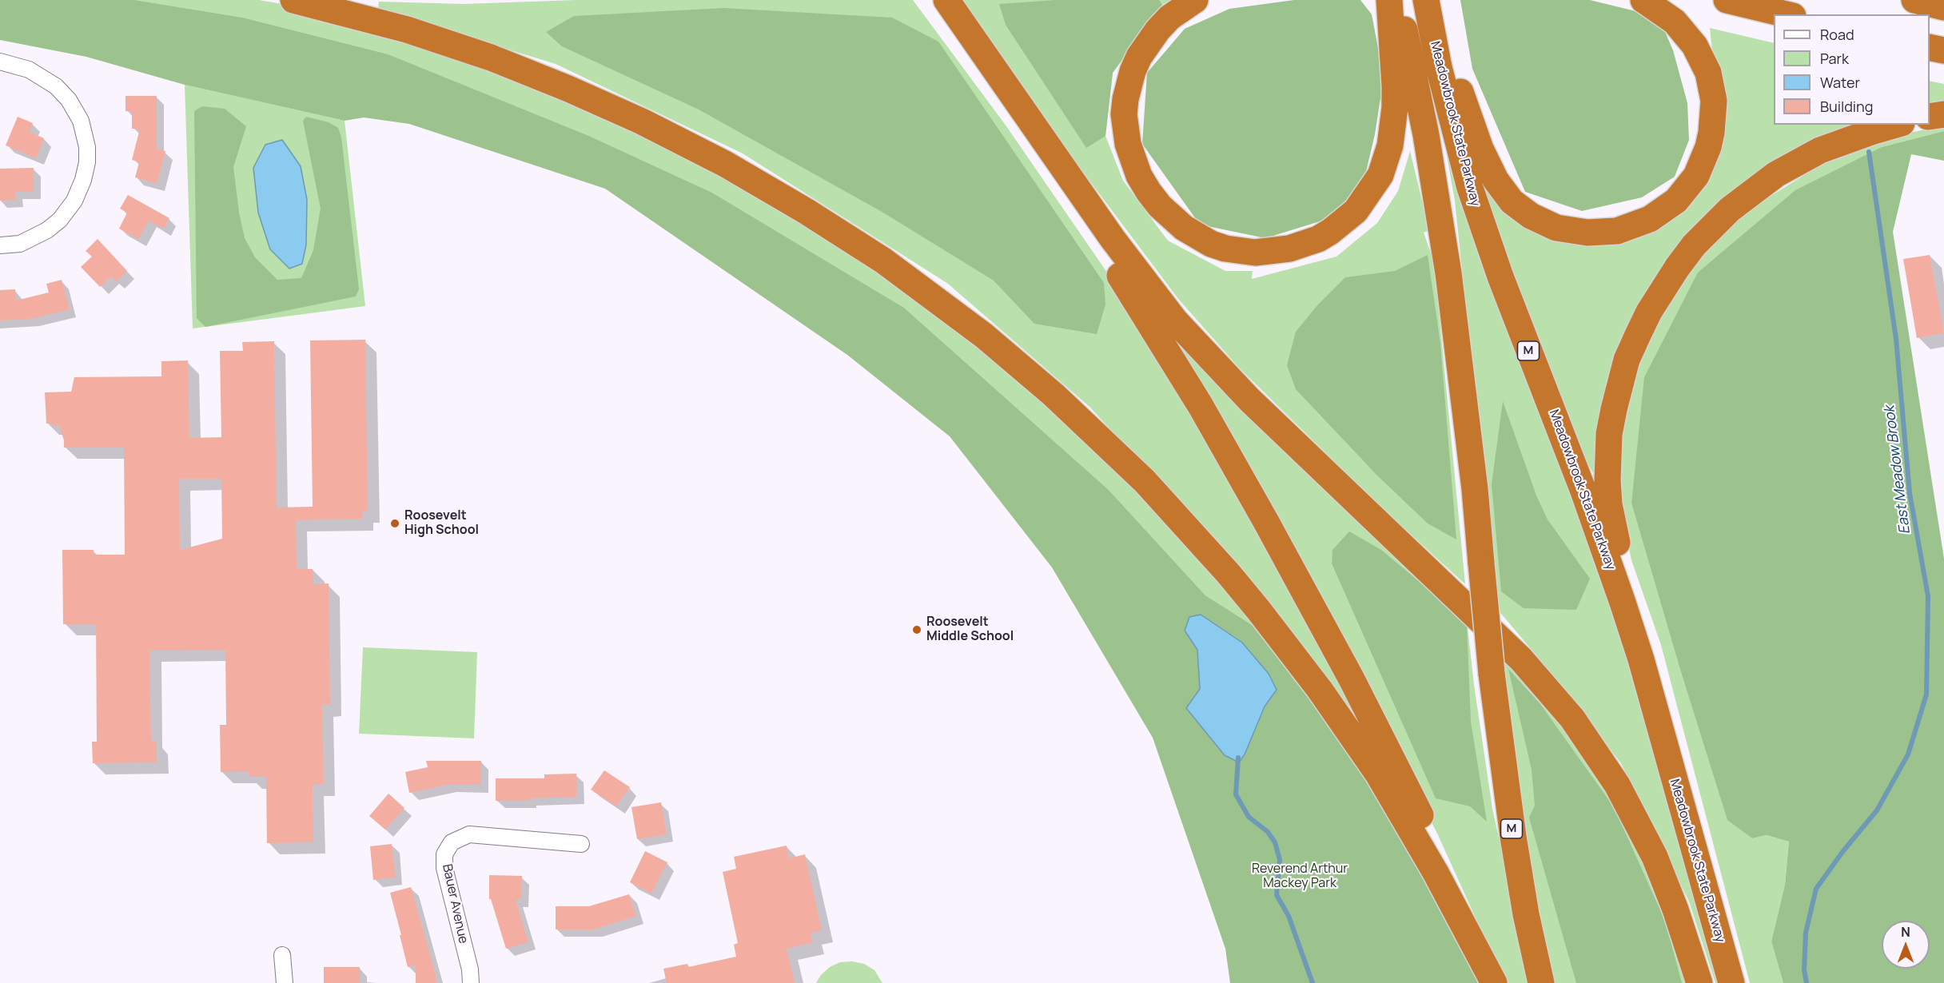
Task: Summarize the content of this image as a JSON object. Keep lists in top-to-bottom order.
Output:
{
  "streets": {
    "highway": ["Meadowbrook State Parkway", "M"],
    "street": ["Bauer Avenue"]
  },
  "water": ["East Meadow Brook"],
  "parks": ["Reverend Arthur Mackey Park"],
  "places": ["Roosevelt High School", "Roosevelt Middle School"],
  "legend": [
    "Road",
    "Park",
    "Water",
    "Building"
  ],
  "north": "top"
}
